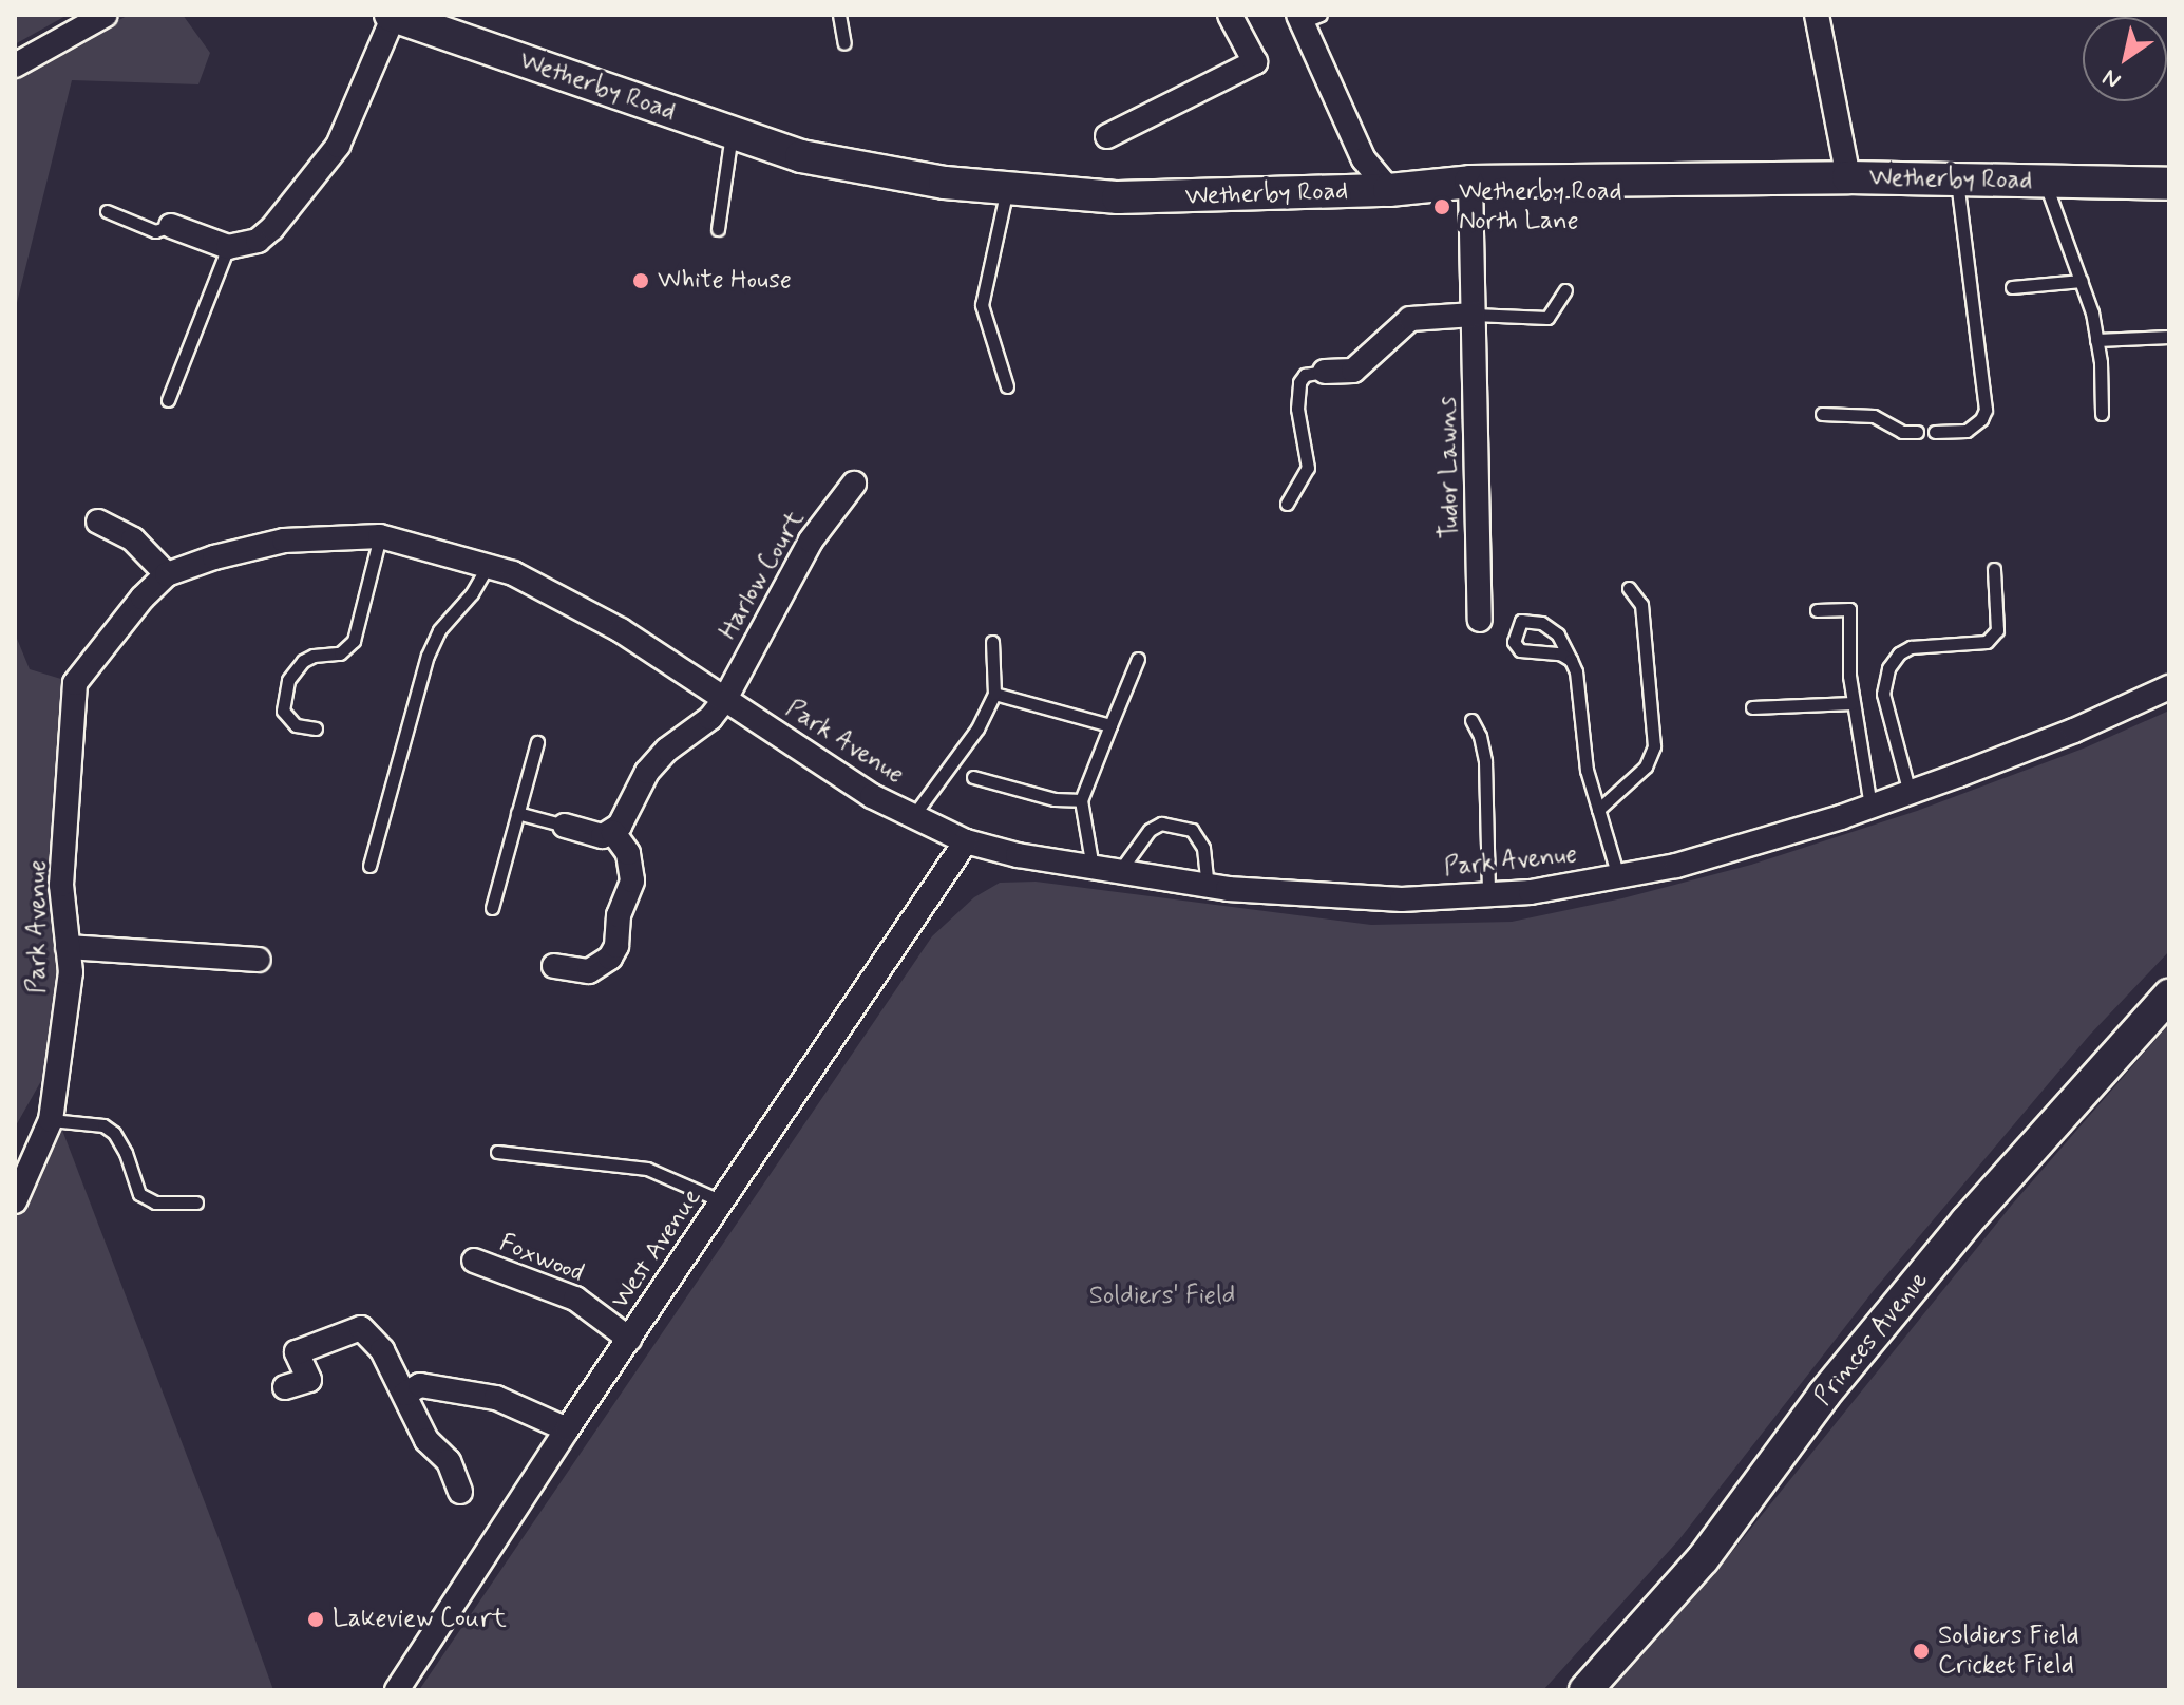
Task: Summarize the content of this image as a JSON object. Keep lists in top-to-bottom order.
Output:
{
  "streets": {
    "street": [
      "Wetherby Road",
      "Tudor Lawns",
      "Harlow Court",
      "Park Avenue",
      "West Avenue",
      "Foxwood",
      "Princes Avenue"
    ]
  },
  "crossings": [
    ["Wetherby Road", "Tudor Lawns"],
    ["Harlow Court", "Park Avenue"],
    ["Park Avenue", "West Avenue"],
    ["West Avenue", "Foxwood"]
  ],
  "parks": ["Soldiers' Field"],
  "places": [
    "Wetherby Road North Lane",
    "White House",
    "Lakeview Court",
    "Soldiers Field Cricket Field"
  ],
  "north": "bottom left"
}
